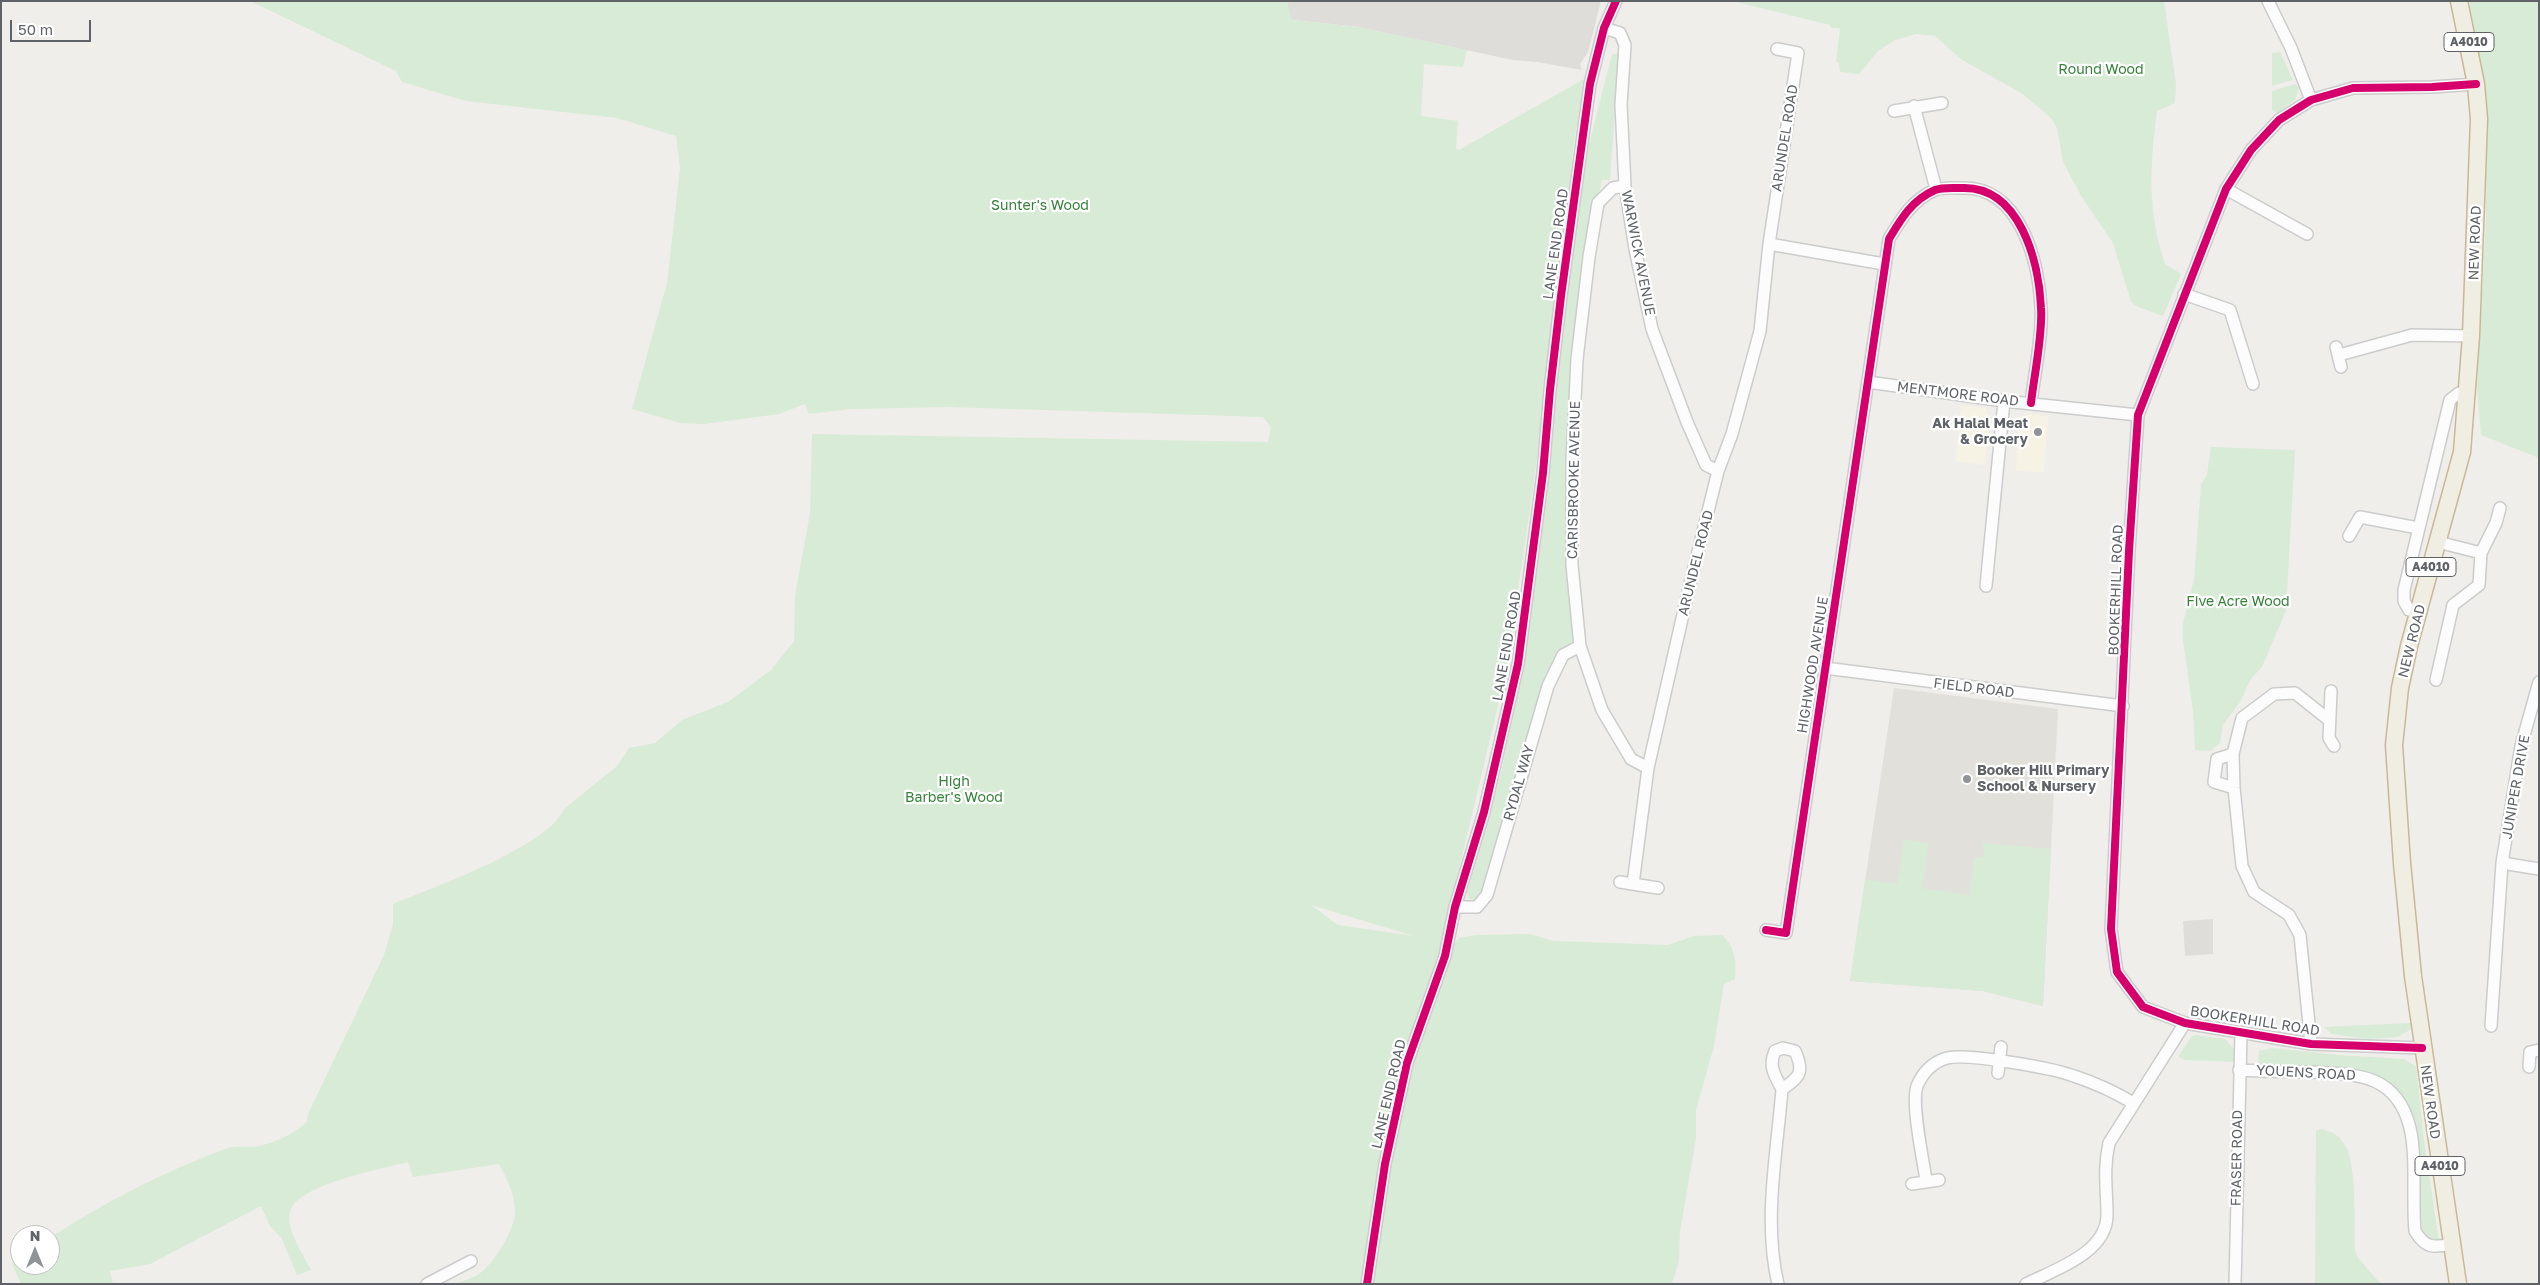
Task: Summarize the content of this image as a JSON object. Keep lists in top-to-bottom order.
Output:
{
  "streets": {
    "highway": ["A4010", "NEW ROAD"],
    "street": [
      "ARUNDEL ROAD",
      "LANE END ROAD",
      "WARWICK AVENUE",
      "MENTMORE ROAD",
      "CARISBROOKE AVENUE",
      "BOOKERHILL ROAD",
      "HIGHWOOD AVENUE",
      "FIELD ROAD",
      "RYDAL WAY",
      "JUNIPER DRIVE",
      "YOUENS ROAD",
      "FRASER ROAD"
    ]
  },
  "crossings": [
    ["ARUNDEL ROAD", "WARWICK AVENUE"],
    ["ARUNDEL ROAD", "CARISBROOKE AVENUE"],
    ["NEW ROAD", "BOOKERHILL ROAD"],
    ["NEW ROAD", "YOUENS ROAD"],
    ["LANE END ROAD", "WARWICK AVENUE"],
    ["LANE END ROAD", "RYDAL WAY"],
    ["WARWICK AVENUE", "CARISBROOKE AVENUE"],
    ["MENTMORE ROAD", "BOOKERHILL ROAD"],
    ["MENTMORE ROAD", "HIGHWOOD AVENUE"],
    ["CARISBROOKE AVENUE", "RYDAL WAY"],
    ["BOOKERHILL ROAD", "FIELD ROAD"],
    ["BOOKERHILL ROAD", "FRASER ROAD"],
    ["HIGHWOOD AVENUE", "FIELD ROAD"],
    ["YOUENS ROAD", "FRASER ROAD"]
  ],
  "parks": [
    "Round Wood",
    "Sunter's Wood",
    "Five Acre Wood",
    "High Barber's Wood"
  ],
  "places": ["Ak Halal Meat & Grocery", "Booker Hill Primary School & Nursery"],
  "scale_bar": "50 m",
  "north": "top"
}
